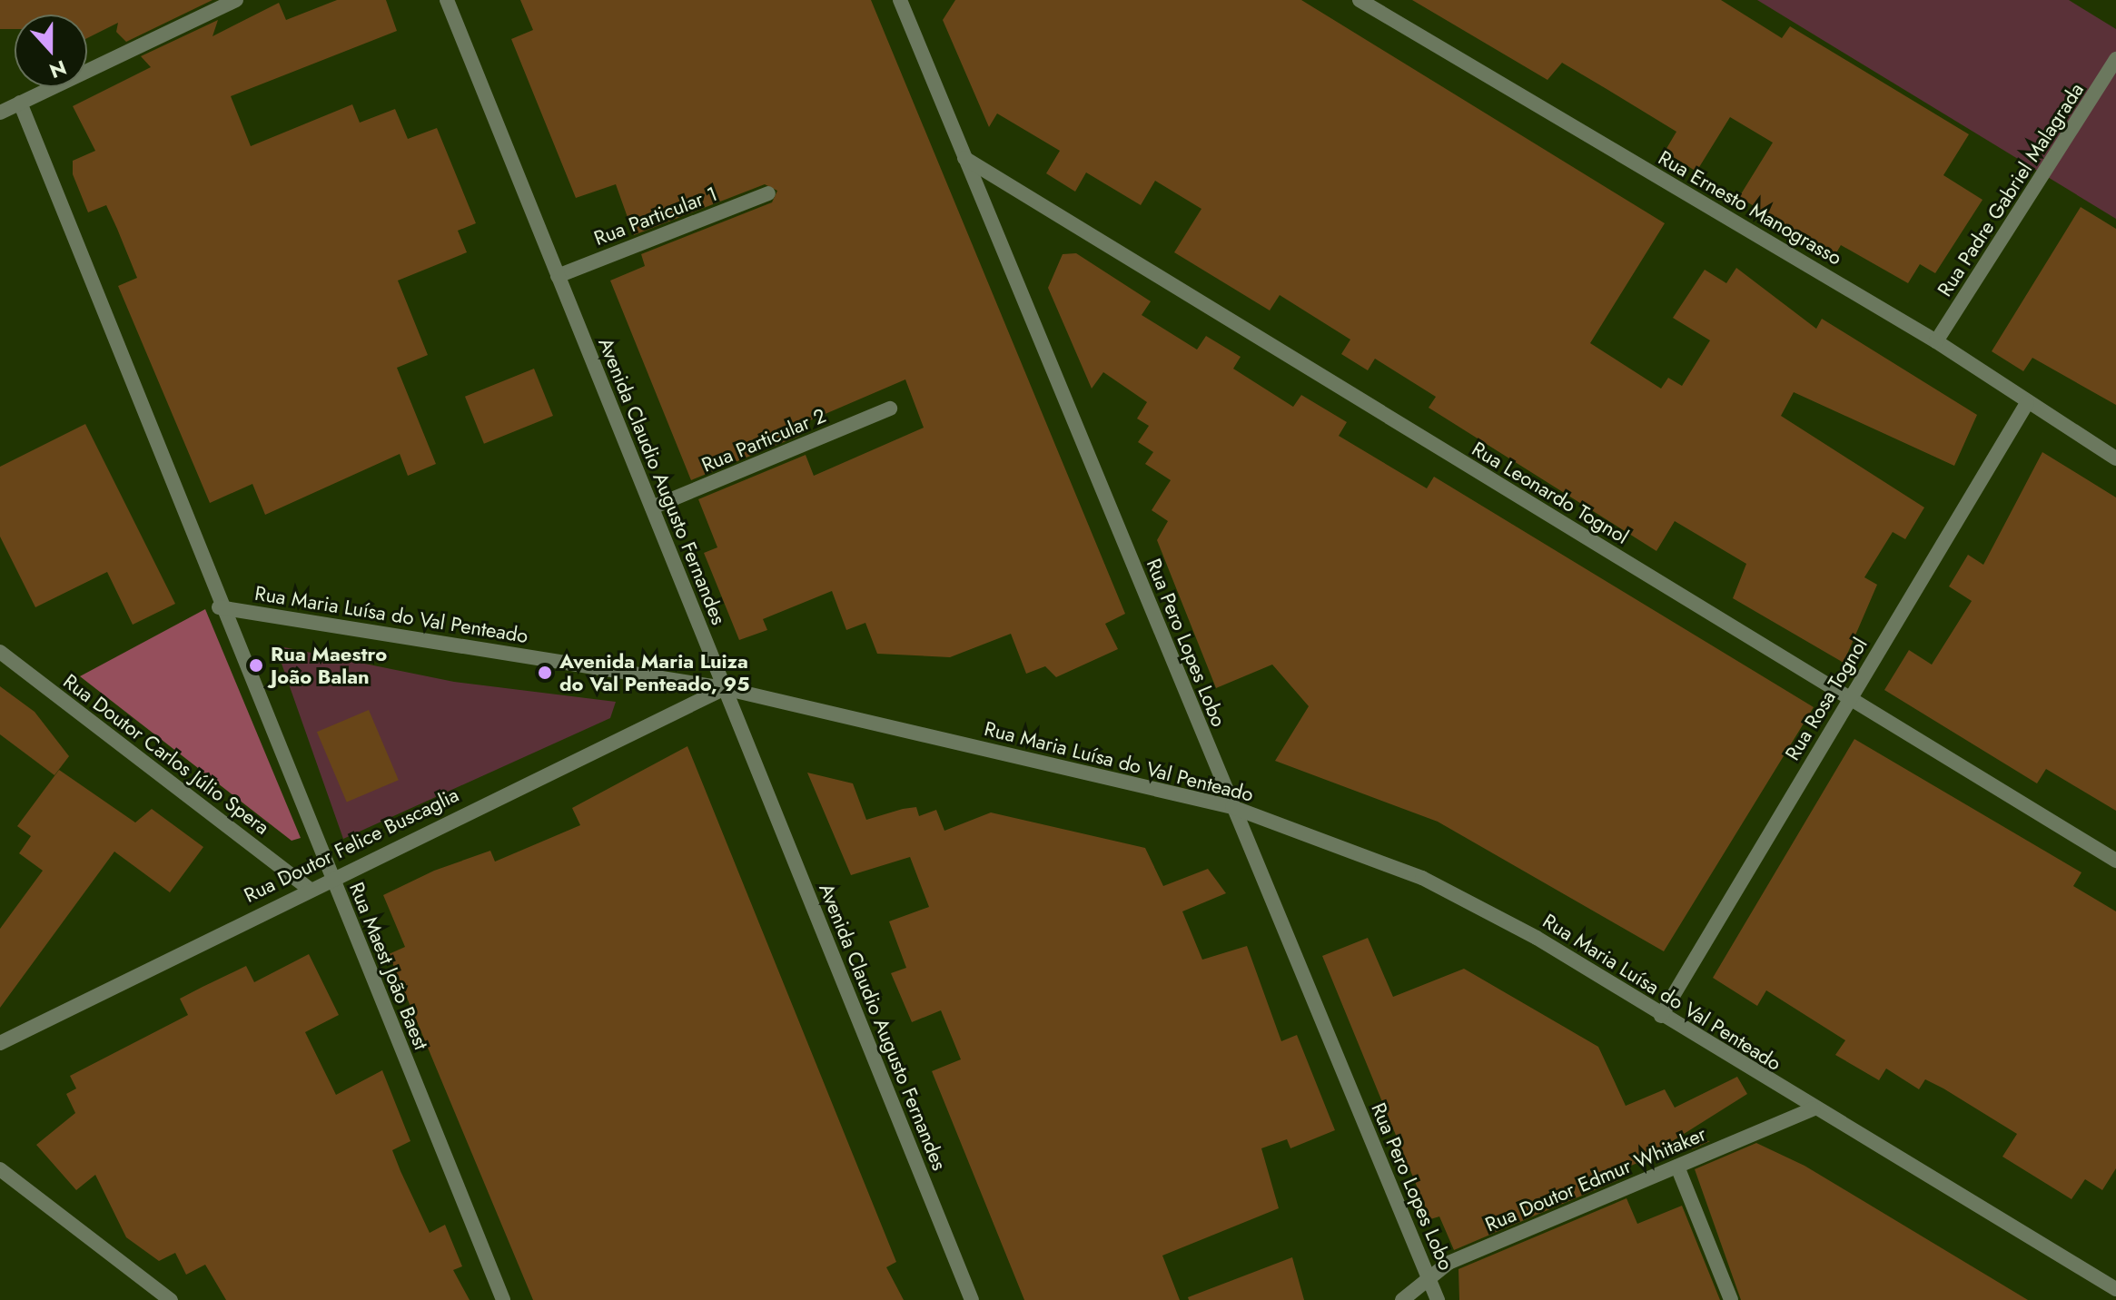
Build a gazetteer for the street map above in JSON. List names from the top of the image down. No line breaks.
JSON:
{"streets":{"street":["Rua Padre Gabriel Malagrada","Rua Ernesto Manograsso","Rua Particular 1","Rua Particular 2","Avenida Claudio Augusto Fernandes","Rua Leonardo Tognol","Rua Maria Luísa do Val Penteado","Rua Pero Lopes Lobo","Rua Rosa Tognol","Rua Doutor Carlos Júlio Spera","Rua Doutor Felice Buscaglia","Rua Maest João Baest","Rua Doutor Edmur Whitaker"]},"crossings":[["Rua Padre Gabriel Malagrada","Rua Ernesto Manograsso"],["Rua Ernesto Manograsso","Rua Rosa Tognol"],["Rua Particular 1","Avenida Claudio Augusto Fernandes"],["Rua Particular 2","Avenida Claudio Augusto Fernandes"],["Avenida Claudio Augusto Fernandes","Rua Maria Luísa do Val Penteado"],["Avenida Claudio Augusto Fernandes","Rua Doutor Felice Buscaglia"],["Rua Leonardo Tognol","Rua Pero Lopes Lobo"],["Rua Leonardo Tognol","Rua Rosa Tognol"],["Rua Maria Luísa do Val Penteado","Rua Pero Lopes Lobo"],["Rua Maria Luísa do Val Penteado","Rua Rosa Tognol"],["Rua Maria Luísa do Val Penteado","Rua Doutor Felice Buscaglia"],["Rua Maria Luísa do Val Penteado","Rua Maest João Baest"],["Rua Maria Luísa do Val Penteado","Rua Doutor Edmur Whitaker"],["Rua Pero Lopes Lobo","Rua Doutor Edmur Whitaker"],["Rua Doutor Carlos Júlio Spera","Rua Doutor Felice Buscaglia"],["Rua Doutor Felice Buscaglia","Rua Maest João Baest"]],"places":["Rua Maestro João Balan","Avenida Maria Luiza do Val Penteado, 95"],"north":"bottom"}
